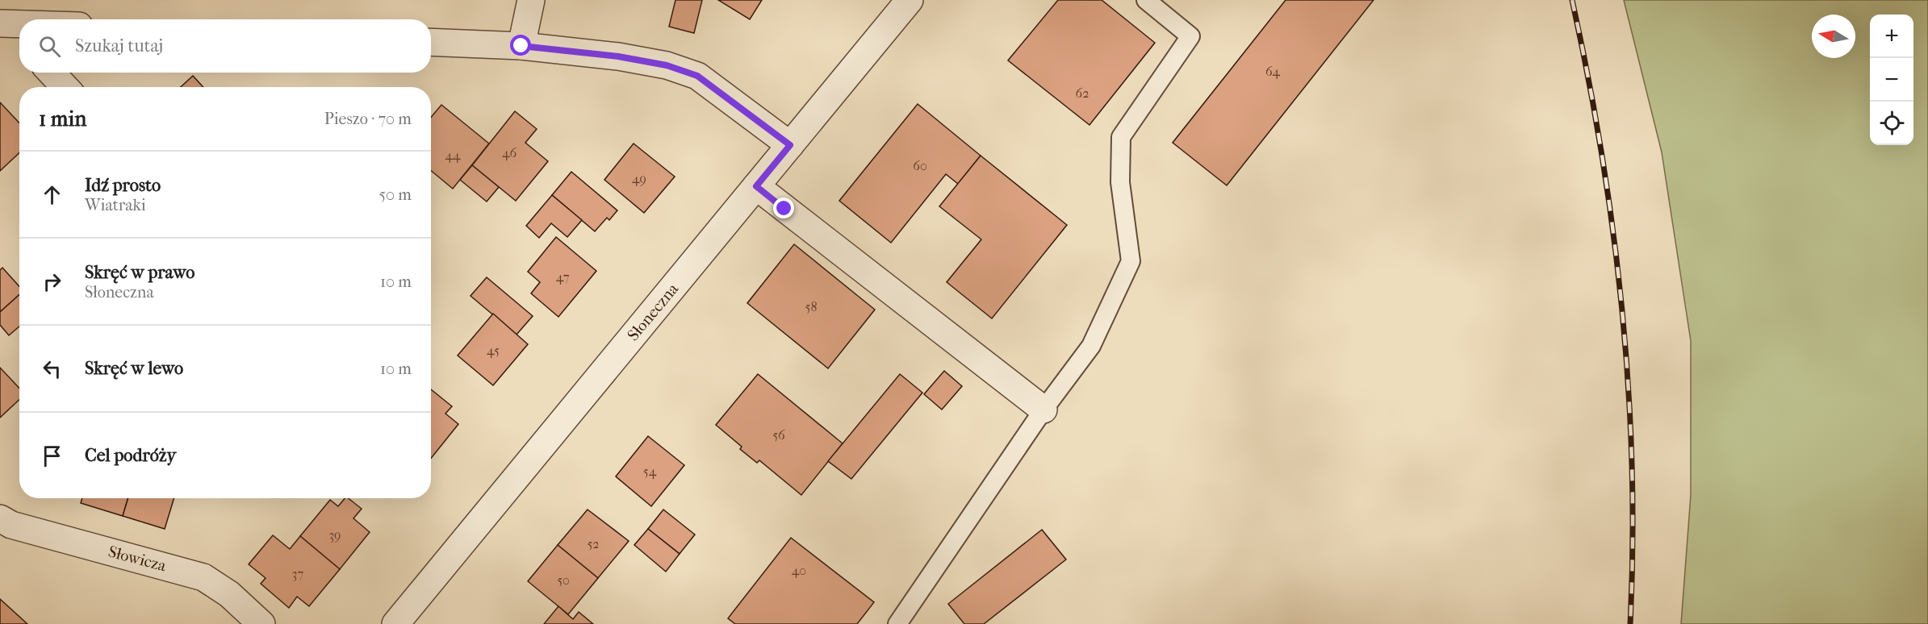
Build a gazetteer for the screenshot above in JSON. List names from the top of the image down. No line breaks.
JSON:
{"streets":{"street":["Słoneczna","Słowicza"]},"house_numbers":["64","62","46","44","60","49","47","58","45","56","54","39","52","40","37","50"],"north":"left","page":{"map_buttons":["+","−"],"search":"Szukaj tutaj","heading":["1 min","Pieszo · 70 m"],"list":[["Idź prosto","Wiatraki","50 m"],["Skręć w prawo","Słoneczna","10 m"],["Skręć w lewo","10 m"],"Cel podróży"]}}
